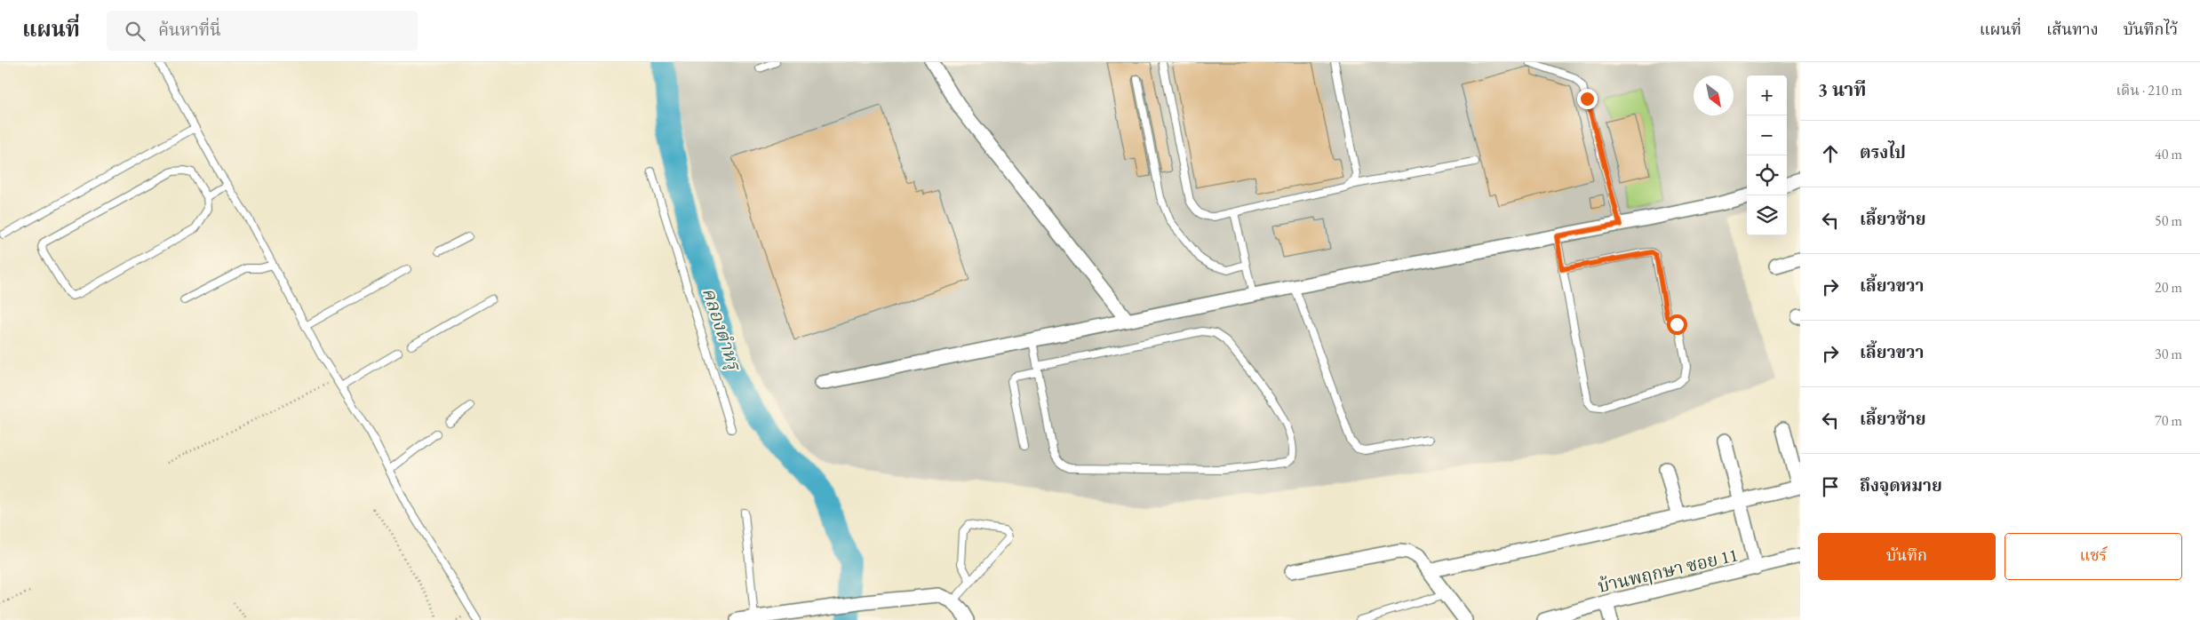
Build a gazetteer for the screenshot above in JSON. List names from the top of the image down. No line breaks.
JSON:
{"streets":{"street":["บ้านพฤกษา ซอย 11"]},"water":["คลองตำหรุ"],"north":"bottom right","page":{"header":"แผนที่","search":"ค้นหาที่นี่","nav":["แผนที่","เส้นทาง","บันทึกไว้"],"heading":["3 นาที","เดิน · 210 m"],"map_buttons":["+","−"],"list":[["ตรงไป","40 m"],["เลี้ยวซ้าย","50 m"],["เลี้ยวขวา","20 m"],["เลี้ยวขวา","30 m"],["เลี้ยวซ้าย","70 m"],"ถึงจุดหมาย"],"buttons":["บันทึก","แชร์"]}}
